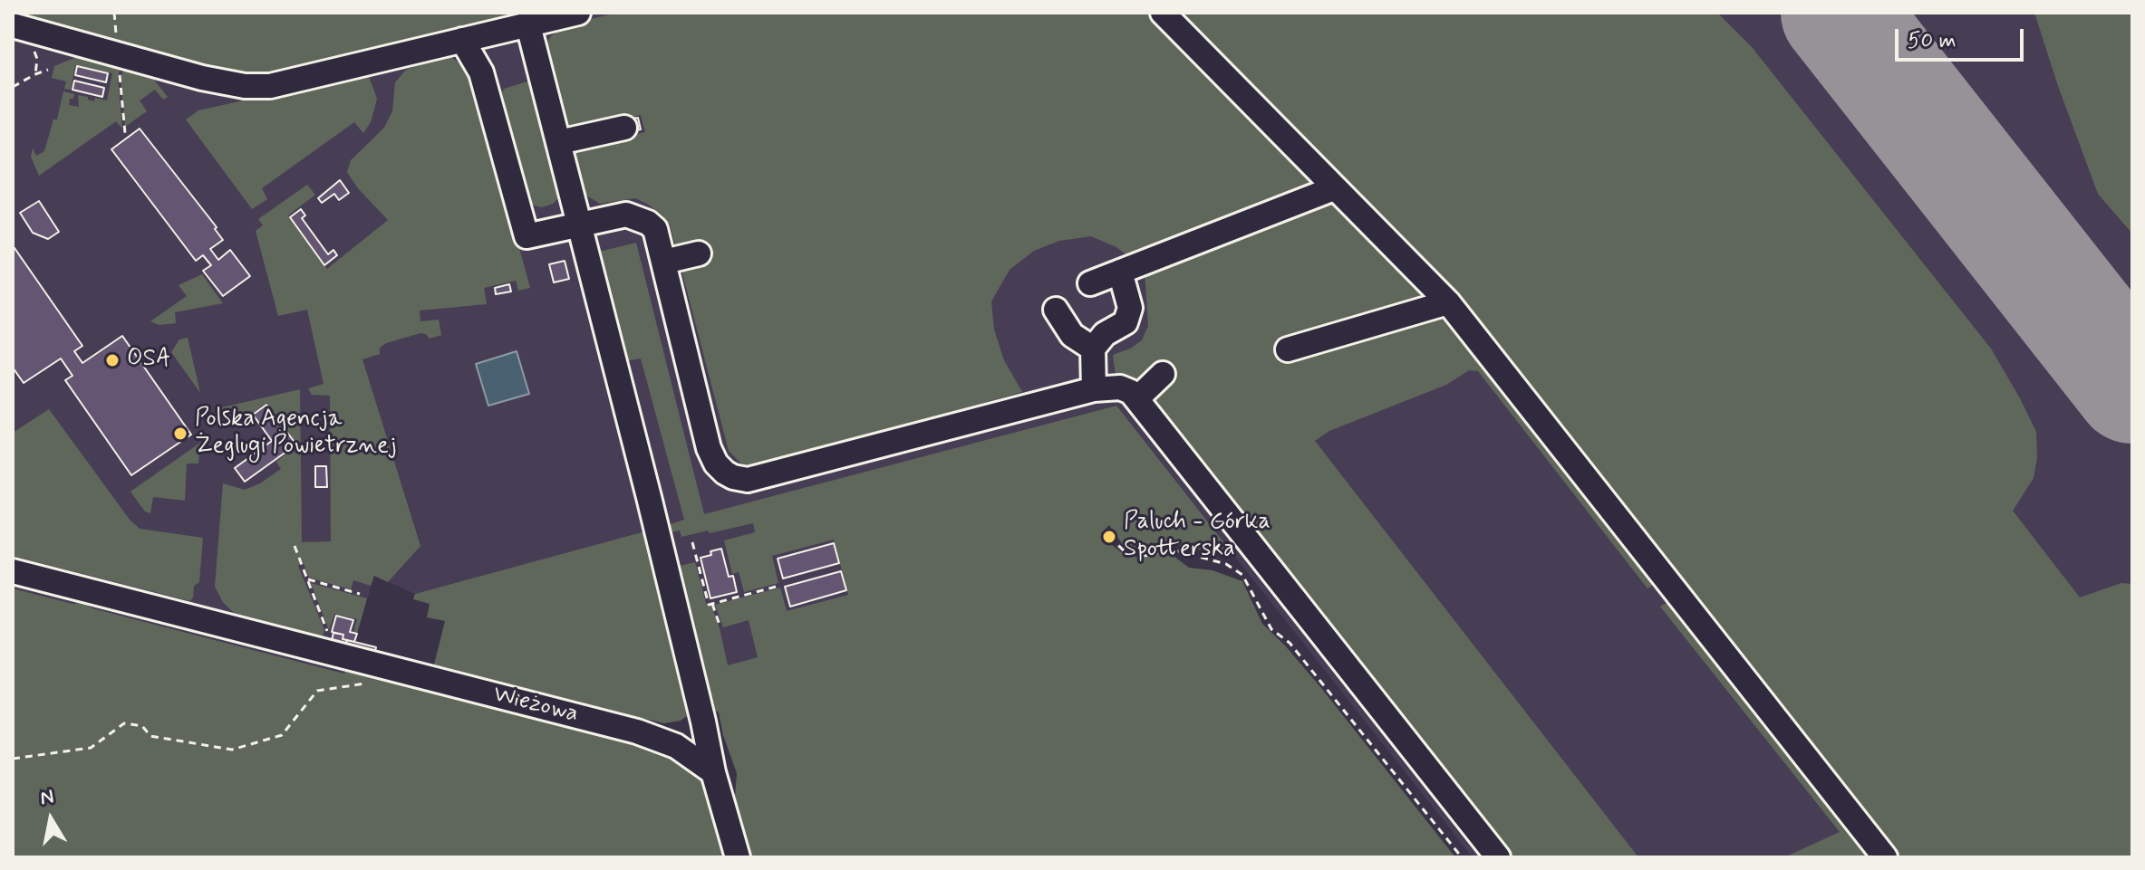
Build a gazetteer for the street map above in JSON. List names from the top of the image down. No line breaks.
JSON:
{"streets":{"lane":["Wieżowa"]},"places":["OSA","Polska Agencja Żeglugi Powietrznej","Paluch - Górka Spotterska"],"scale_bar":"50 m","north":"top"}
